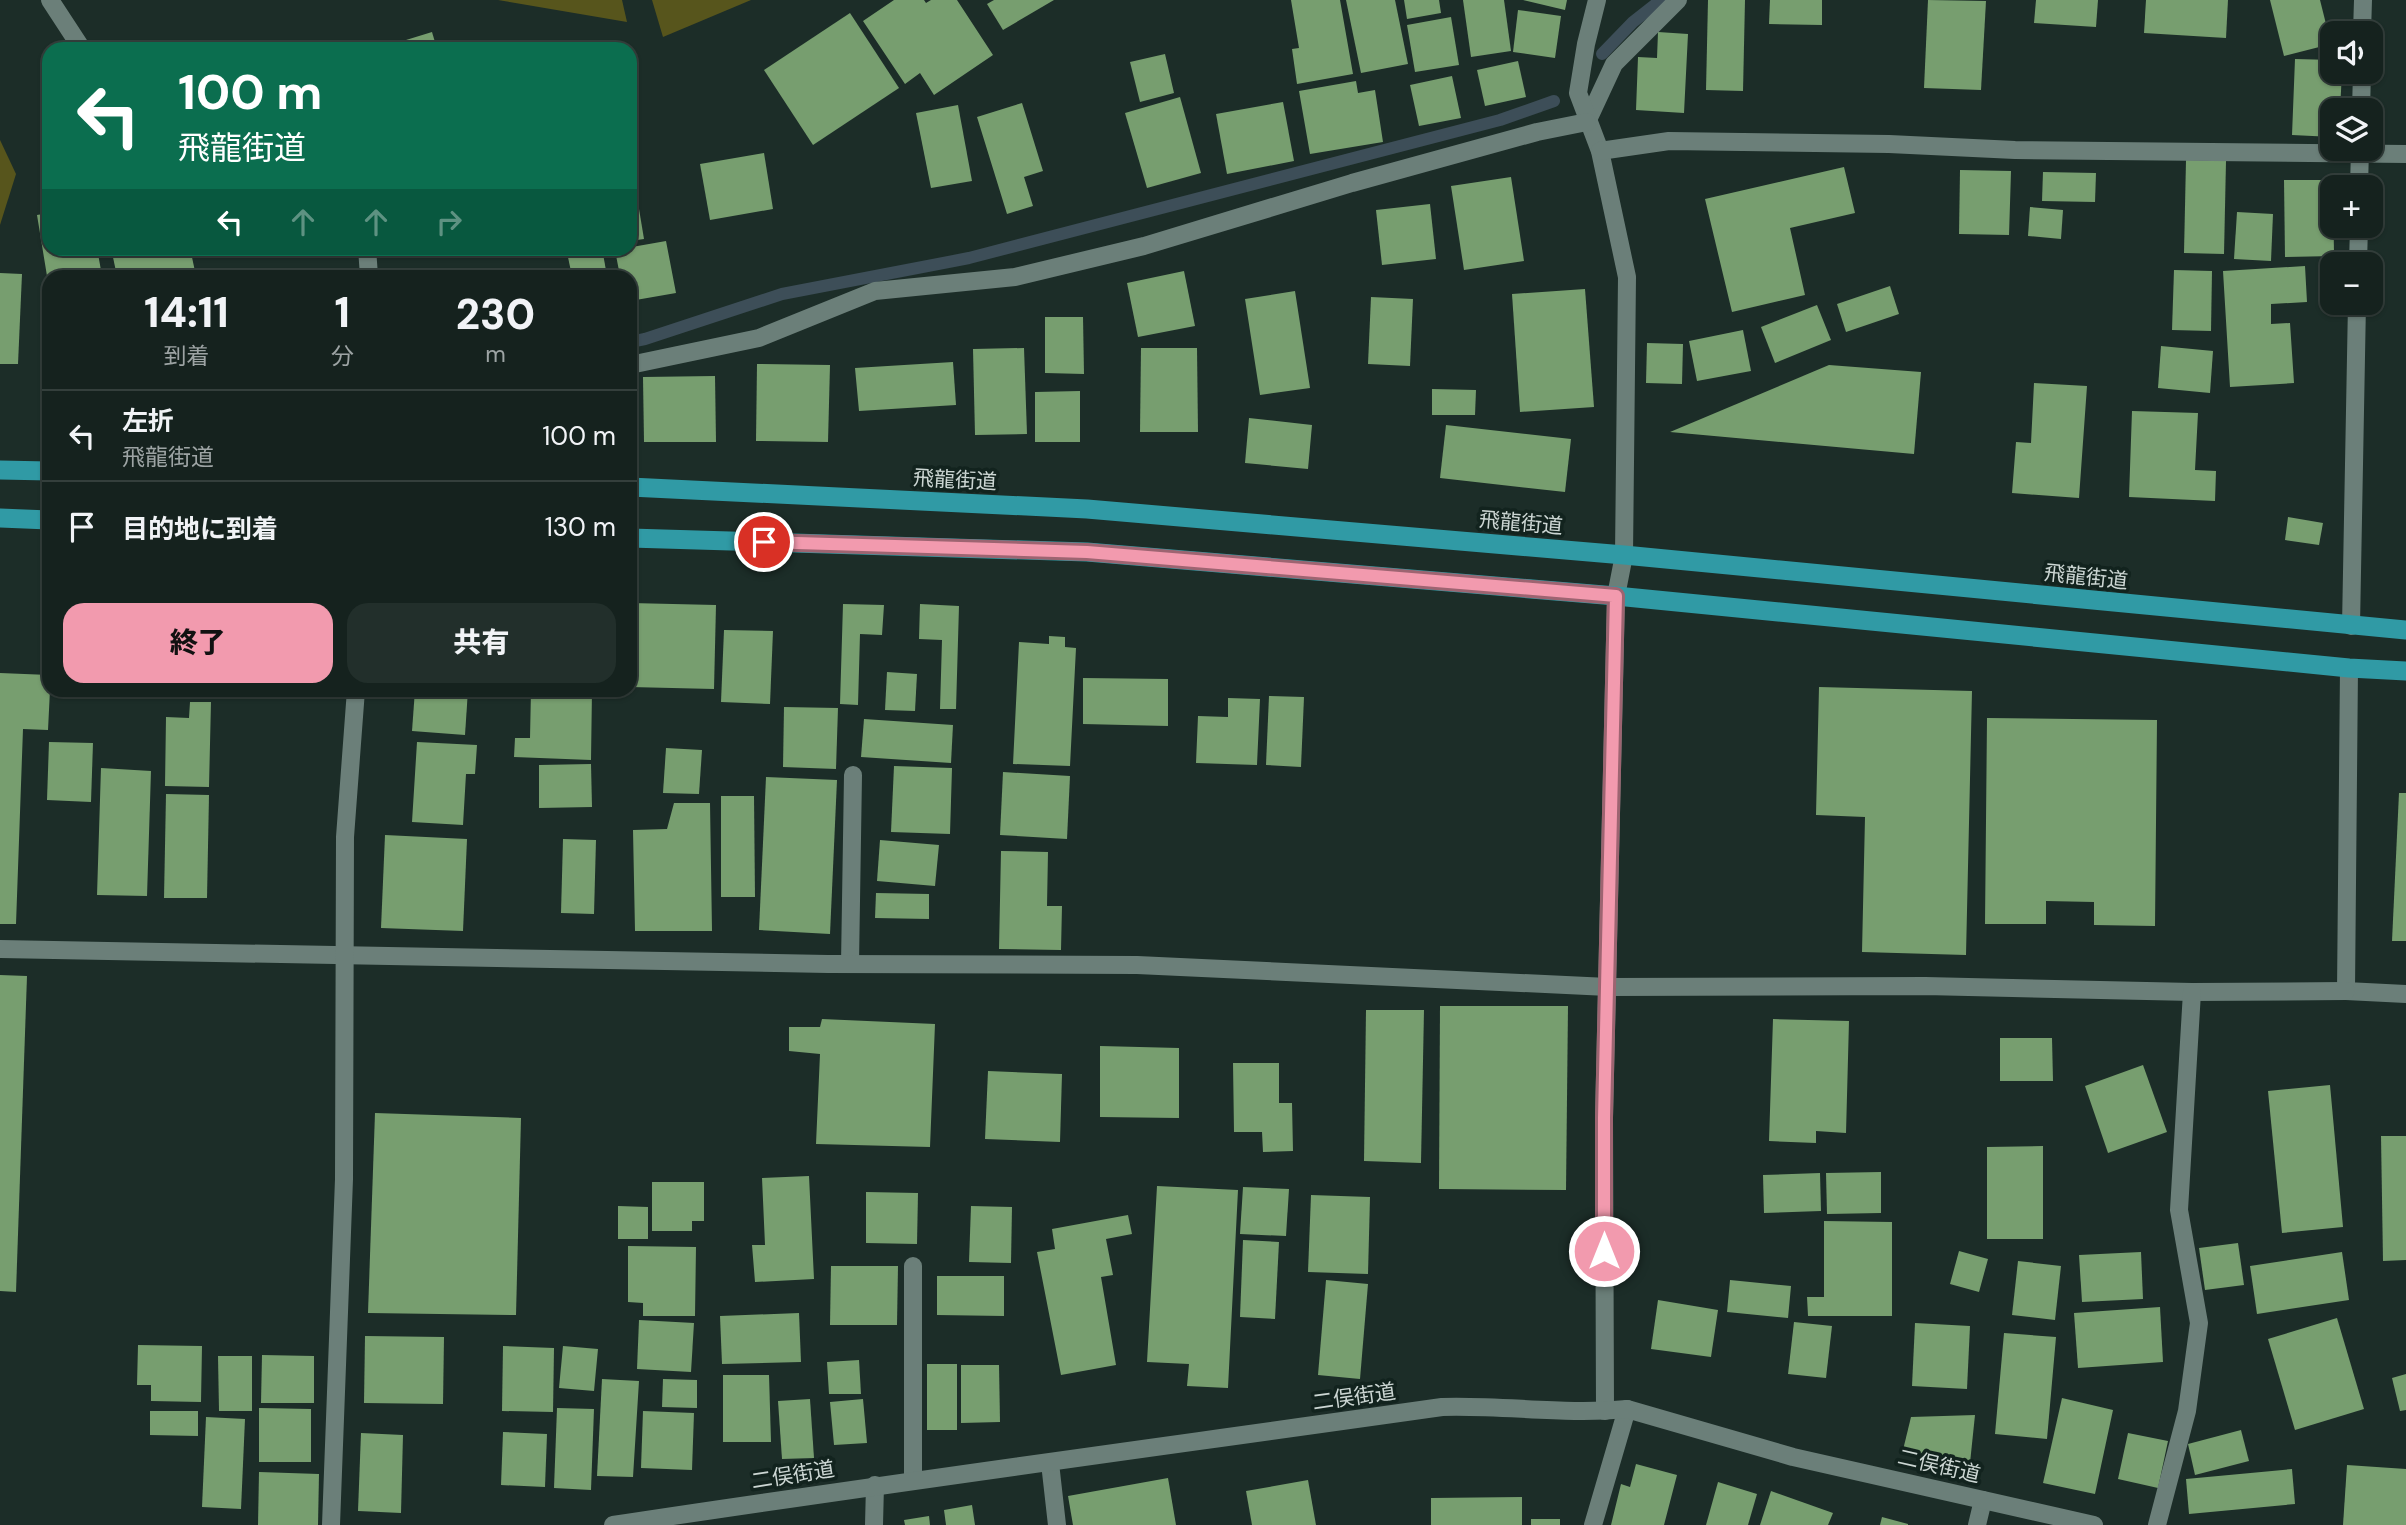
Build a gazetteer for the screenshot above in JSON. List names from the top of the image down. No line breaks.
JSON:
{"streets":{"highway":["飛龍街道"],"street":["二俣街道"]},"page":{"map_buttons":["+","−"],"turn":["100 m","飛龍街道"],"eta":["14:11","到着","1","分","230","m"],"list":[{"name":"左折","note":"飛龍街道","value":"100 m"},{"name":"目的地に到着","value":"130 m"}],"buttons":["終了","共有"]}}
